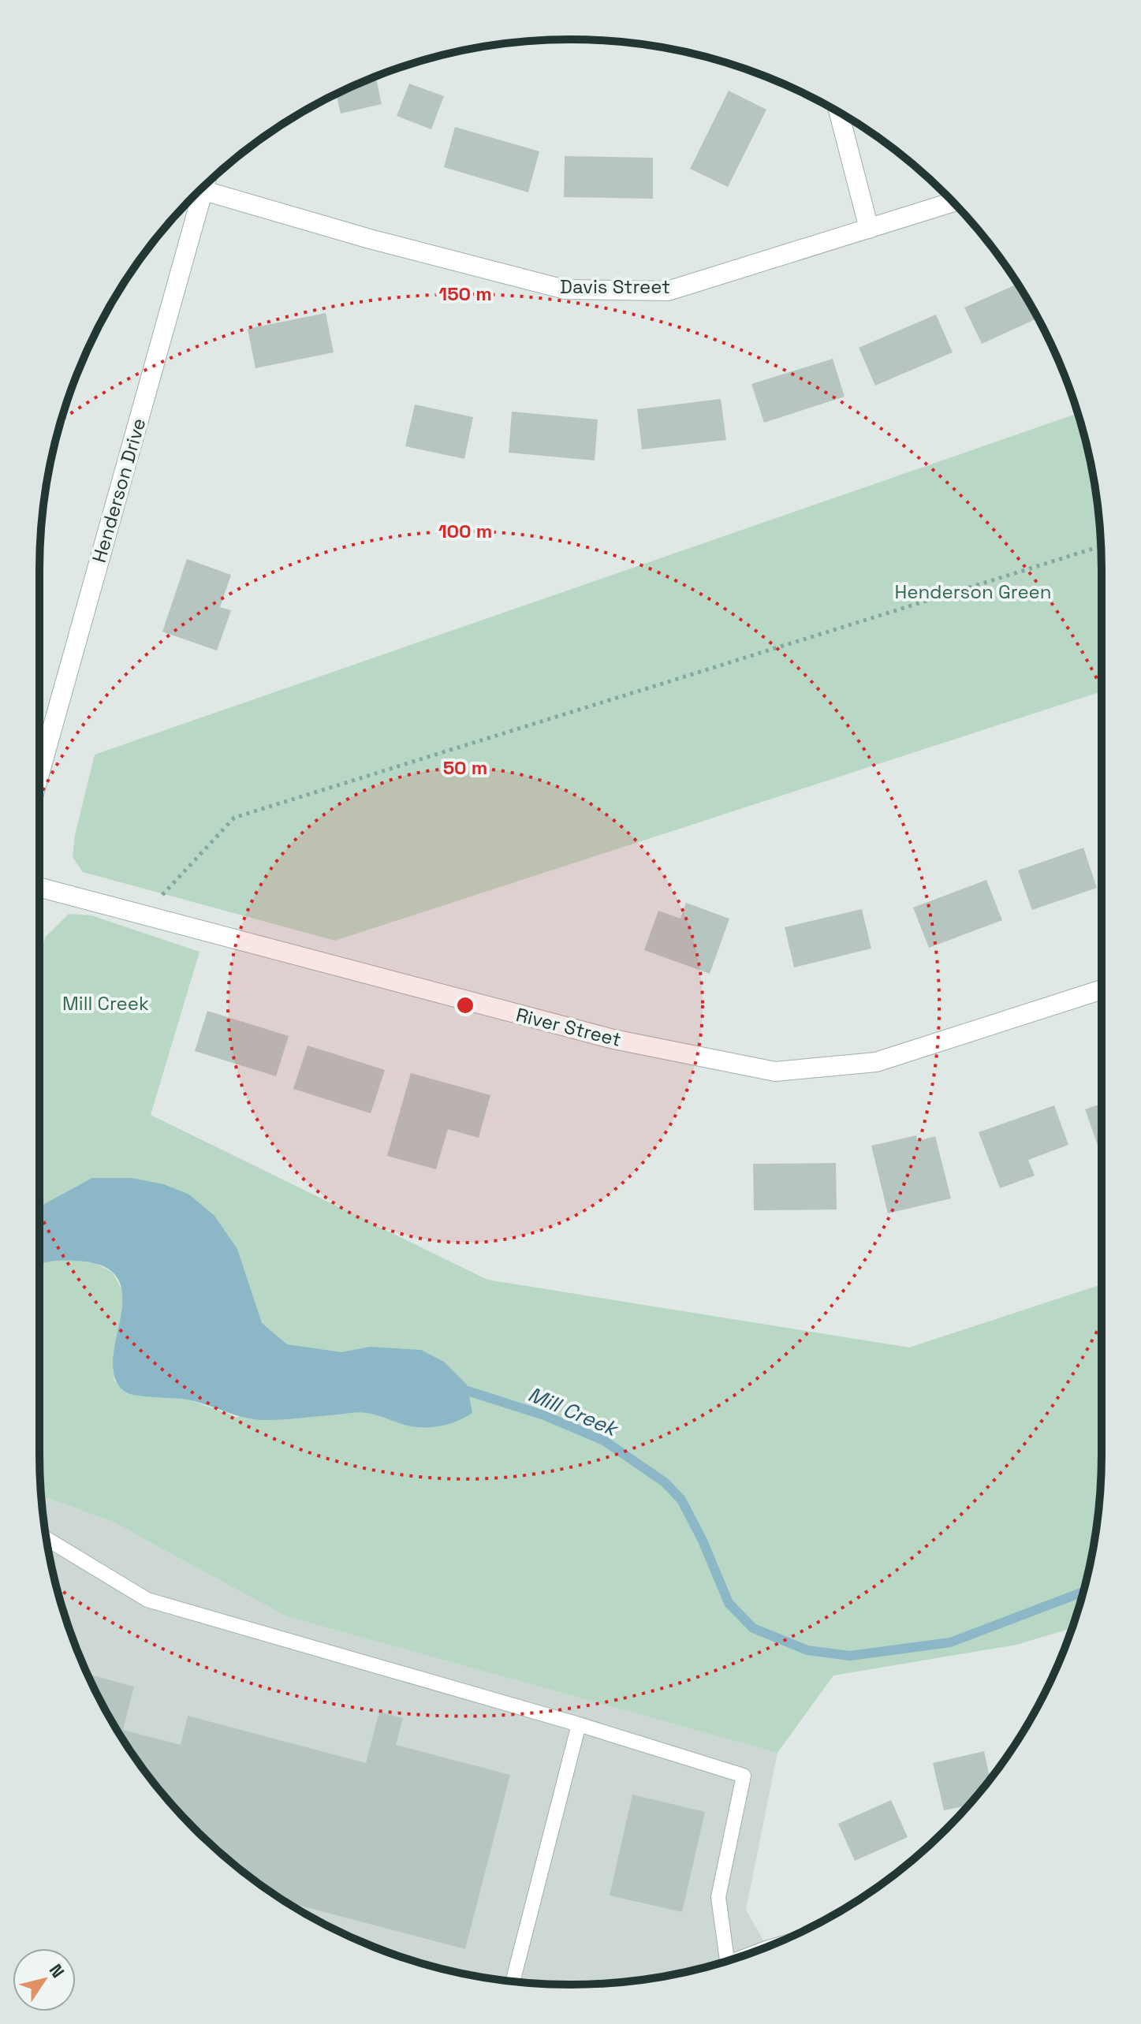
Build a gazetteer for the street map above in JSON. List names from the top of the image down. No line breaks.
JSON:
{"streets":{"street":["Davis Street","Henderson Drive","River Street"]},"water":["Mill Creek"],"parks":["Henderson Green","Mill Creek"],"north":"top right","rings":["150 m","100 m","50 m"]}
